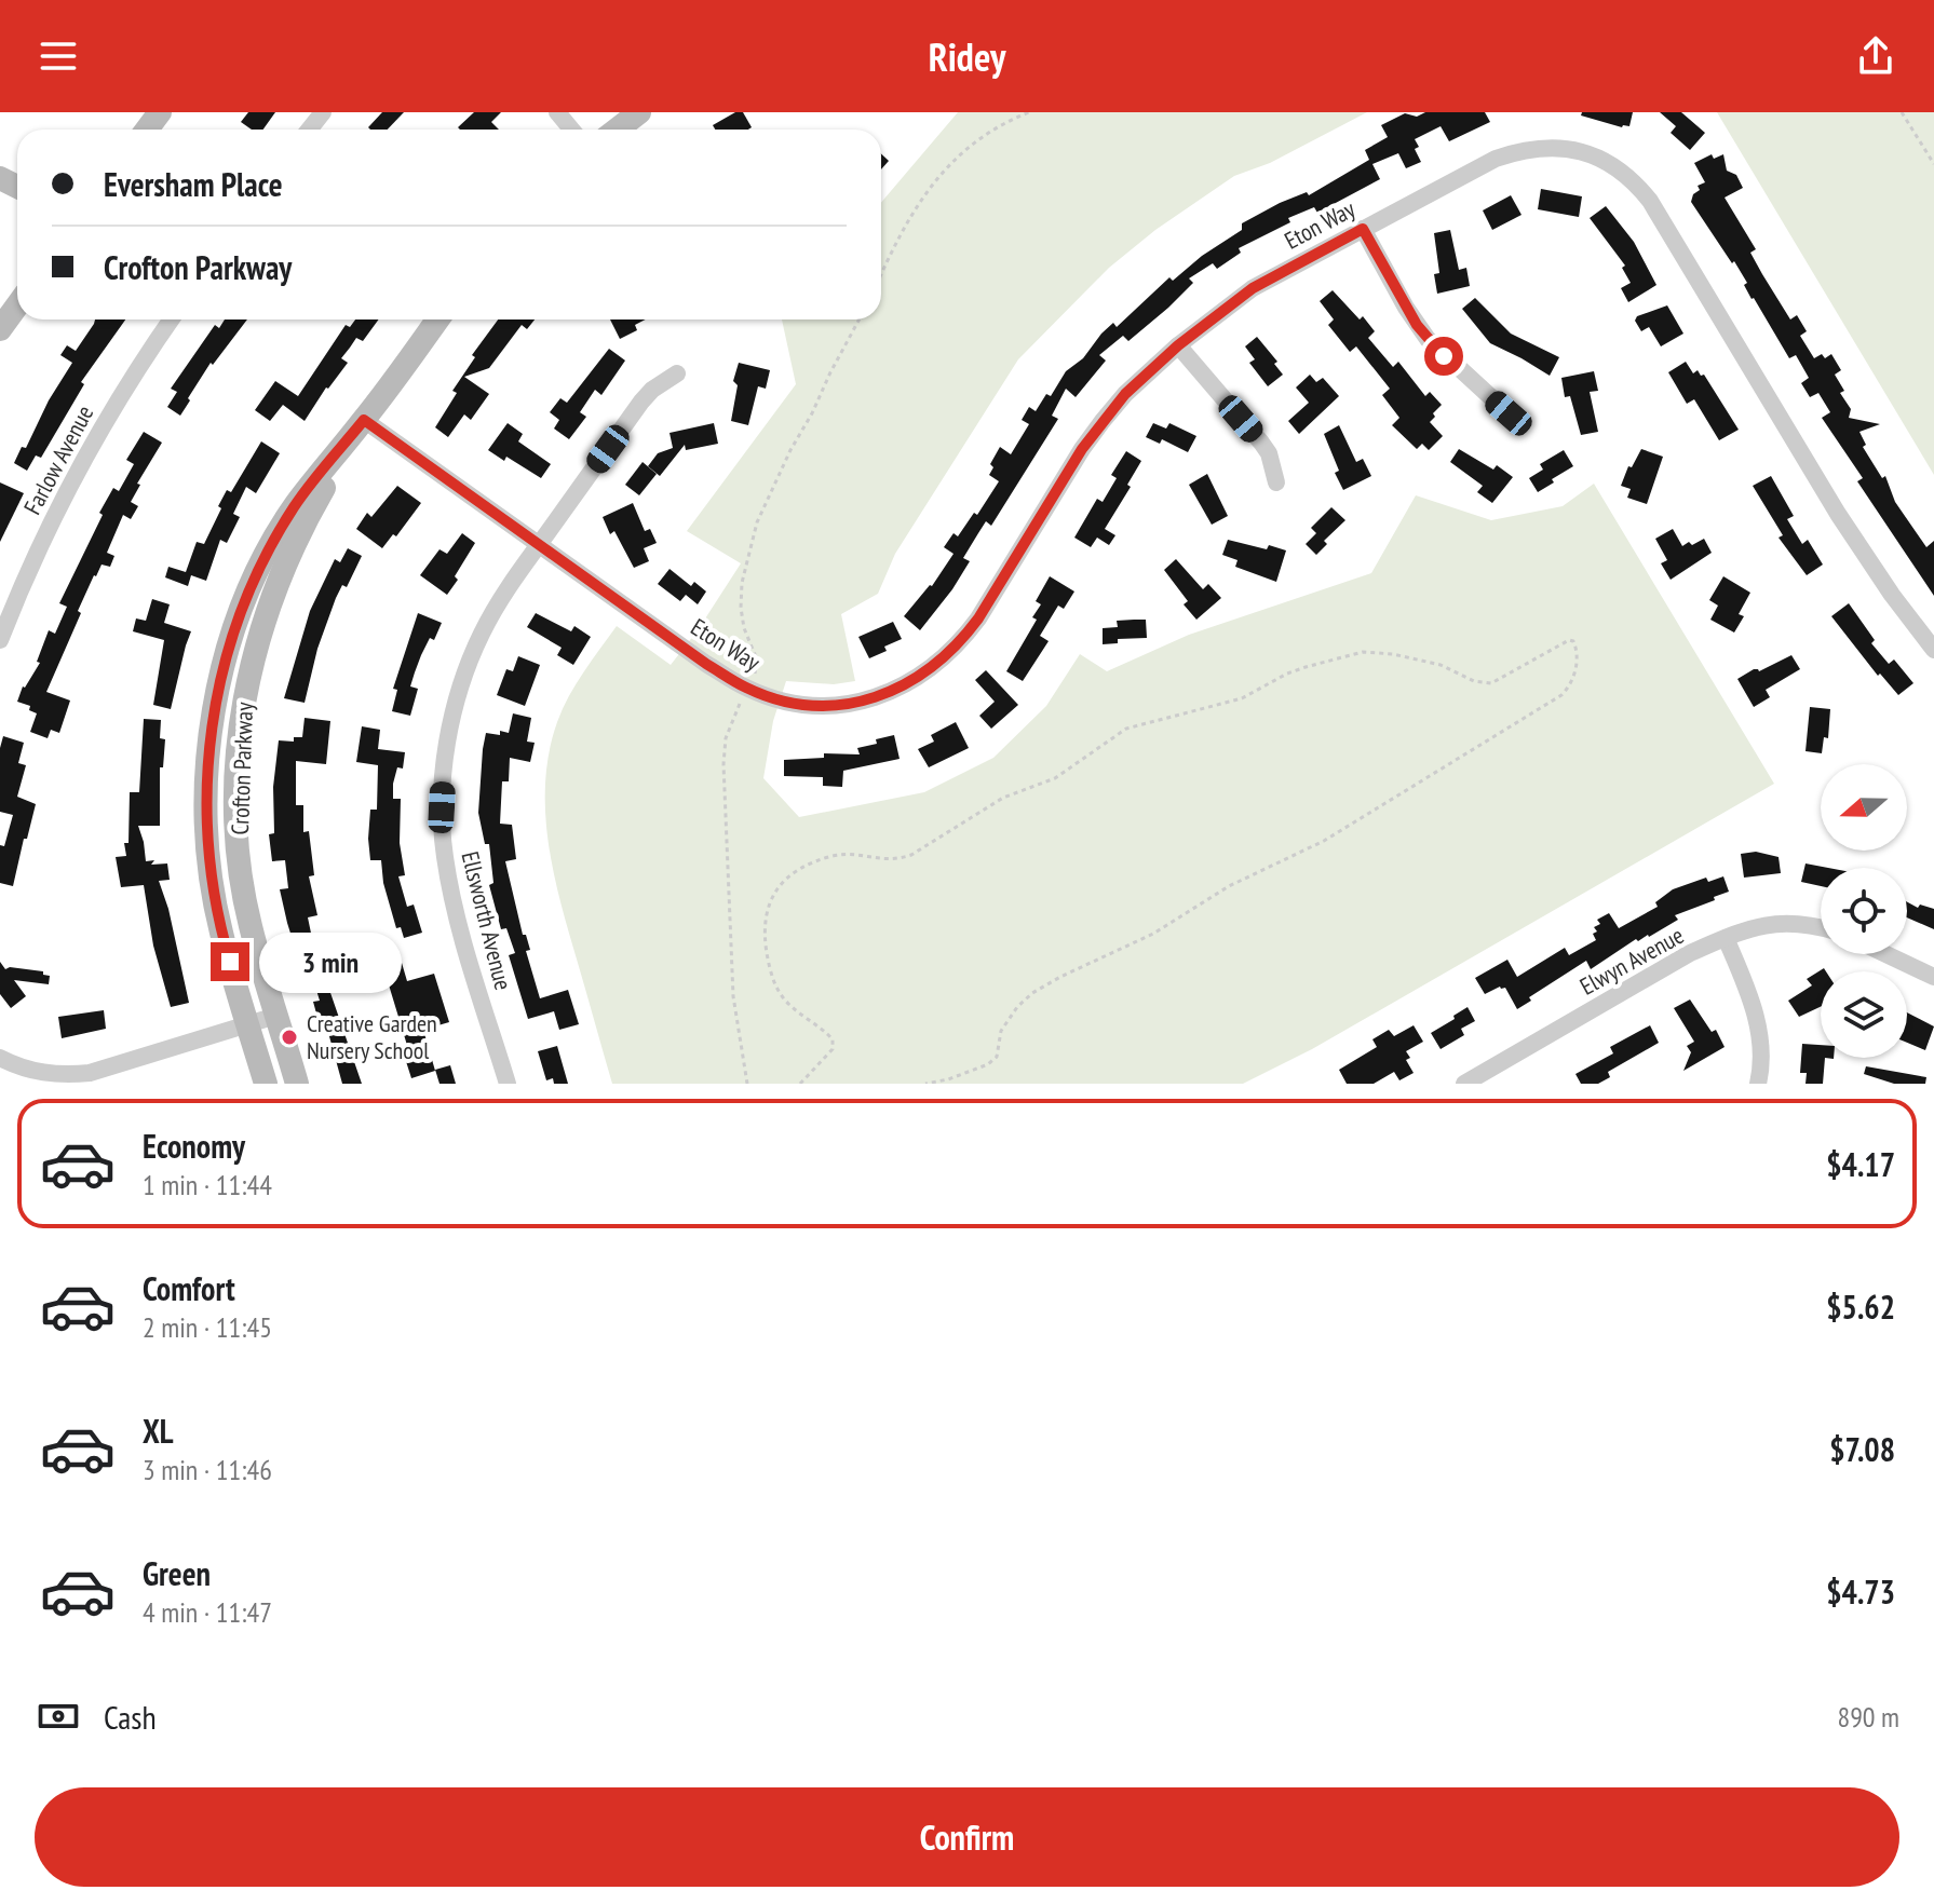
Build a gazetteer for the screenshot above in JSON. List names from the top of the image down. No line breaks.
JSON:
{"streets":{"street":["Eton Way","Farlow Avenue","Crofton Parkway","Ellsworth Avenue","Elwyn Avenue"]},"crossings":[["Eton Way","Crofton Parkway"],["Eton Way","Ellsworth Avenue"]],"places":["Creative Garden Nursery School"],"north":"left","page":{"header":"Ridey","banner":["Eversham Place","Crofton Parkway"],"bubble":"3 min","list":[{"name":"Economy","note":"1 min · 11:44","value":"$4.17"},{"name":"Comfort","note":"2 min · 11:45","value":"$5.62"},{"name":"XL","note":"3 min · 11:46","value":"$7.08"},{"name":"Green","note":"4 min · 11:47","value":"$4.73"}],"pay":["Cash","890 m"],"buttons":"Confirm"}}
